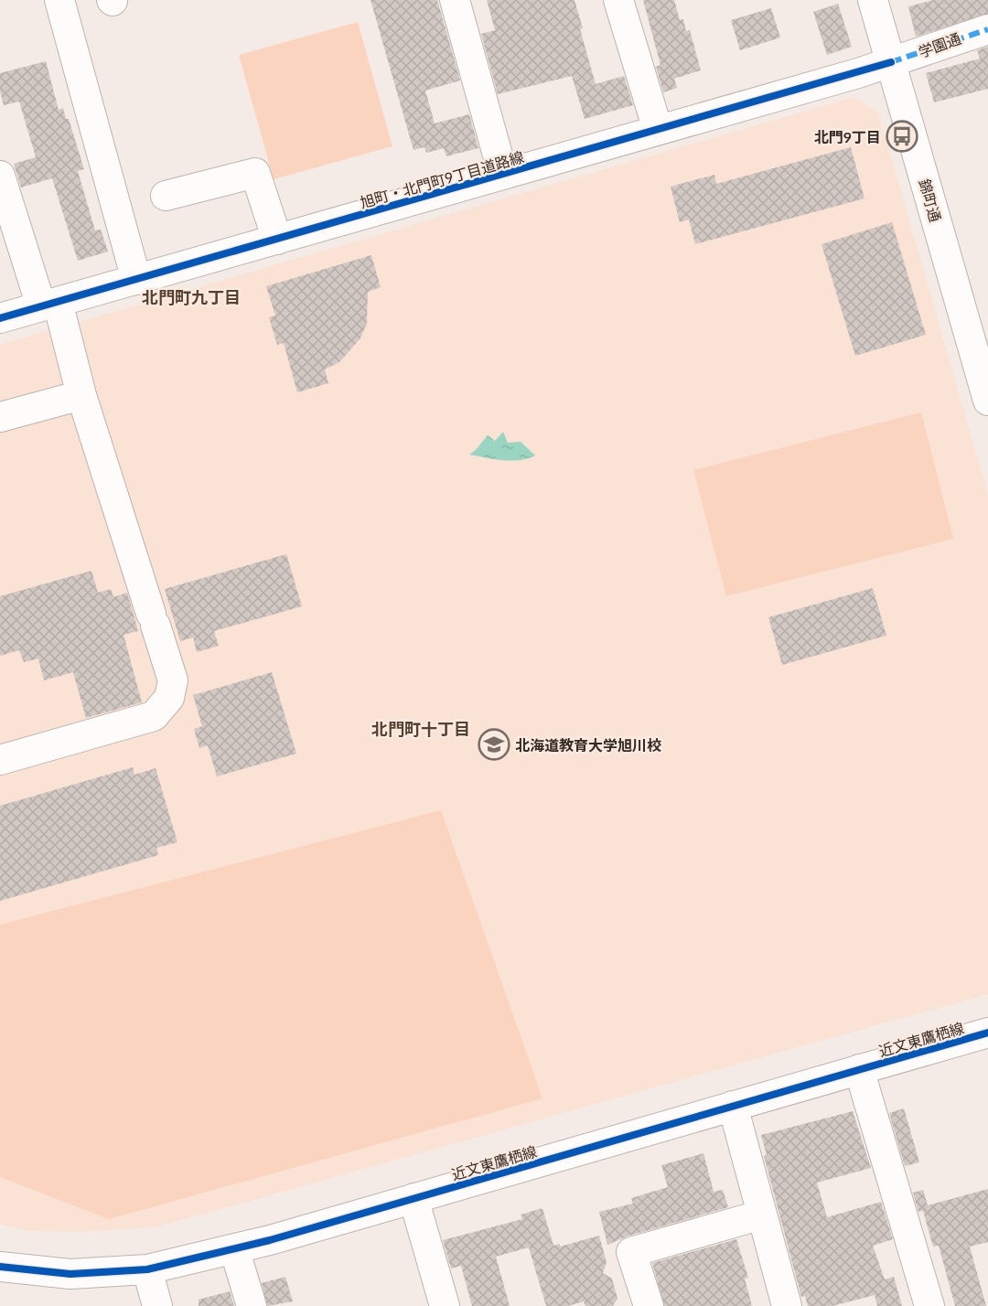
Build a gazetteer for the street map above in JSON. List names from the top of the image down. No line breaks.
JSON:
{"streets":{"street":["学園通","旭町・北門町9丁目道路線","錦町通","近文東鷹栖線"]},"crossings":[["学園通","旭町・北門町9丁目道路線"],["学園通","錦町通"],["旭町・北門町9丁目道路線","錦町通"]],"districts":["北門町九丁目","北門町十丁目"],"places":{"bus stop":["北門9丁目"],"school or university":["北海道教育大学旭川校"]}}
